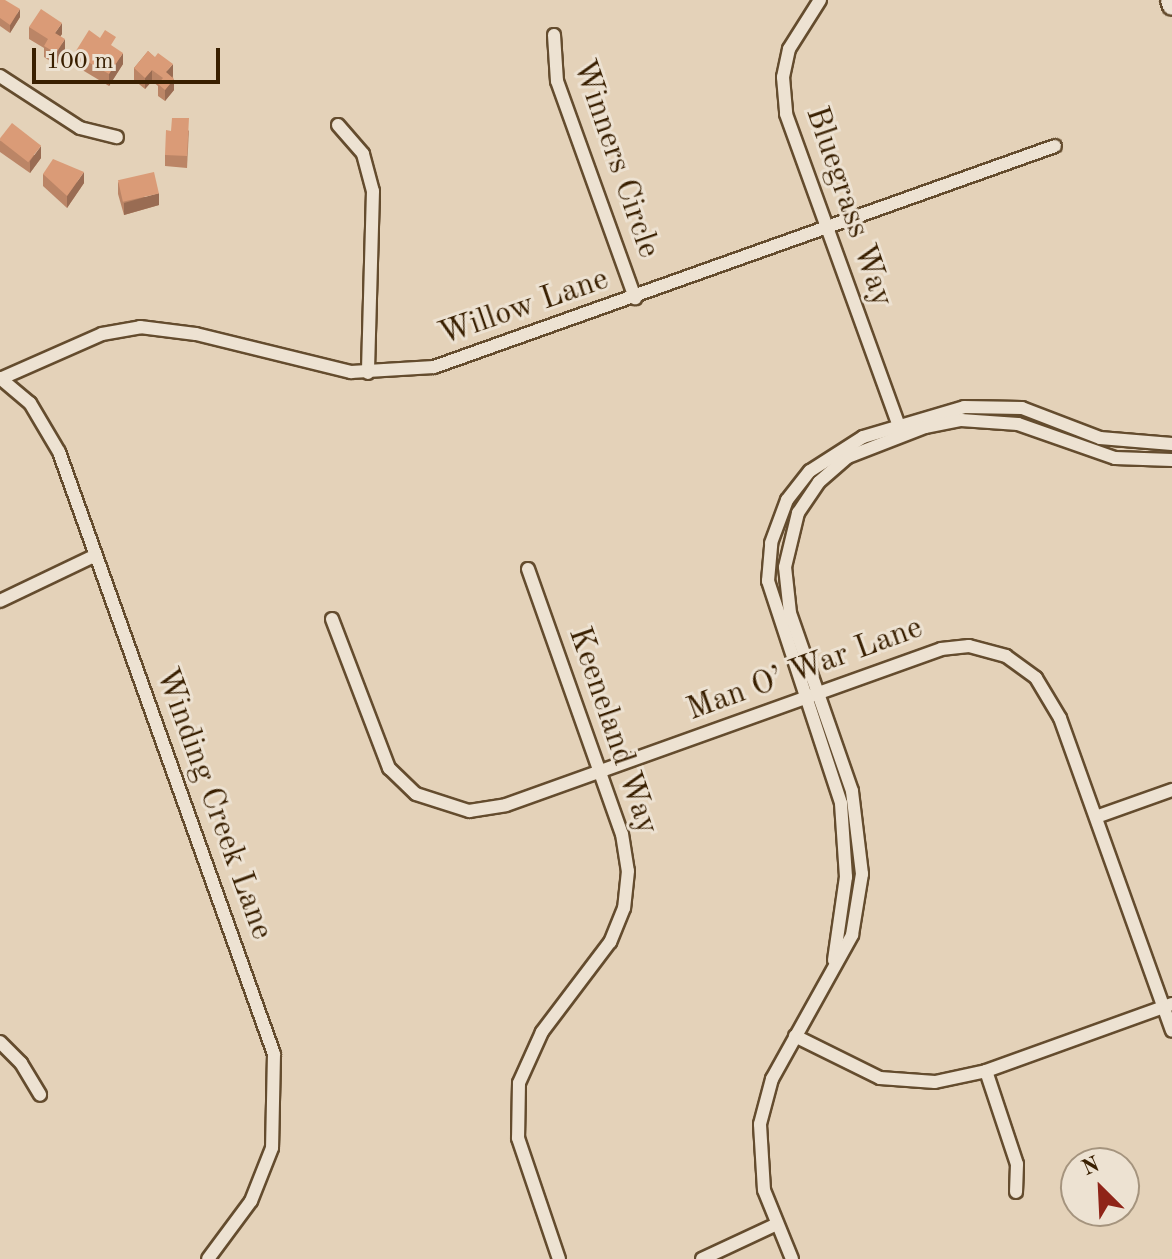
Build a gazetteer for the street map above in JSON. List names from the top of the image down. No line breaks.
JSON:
{"streets":{"street":["Winners Circle","Bluegrass Way","Willow Lane","Man O’ War Lane","Keeneland Way","Winding Creek Lane"]},"crossings":[["Winners Circle","Willow Lane"],["Bluegrass Way","Willow Lane"],["Willow Lane","Winding Creek Lane"],["Man O’ War Lane","Keeneland Way"]],"scale_bar":"100 m","north":"top left"}
